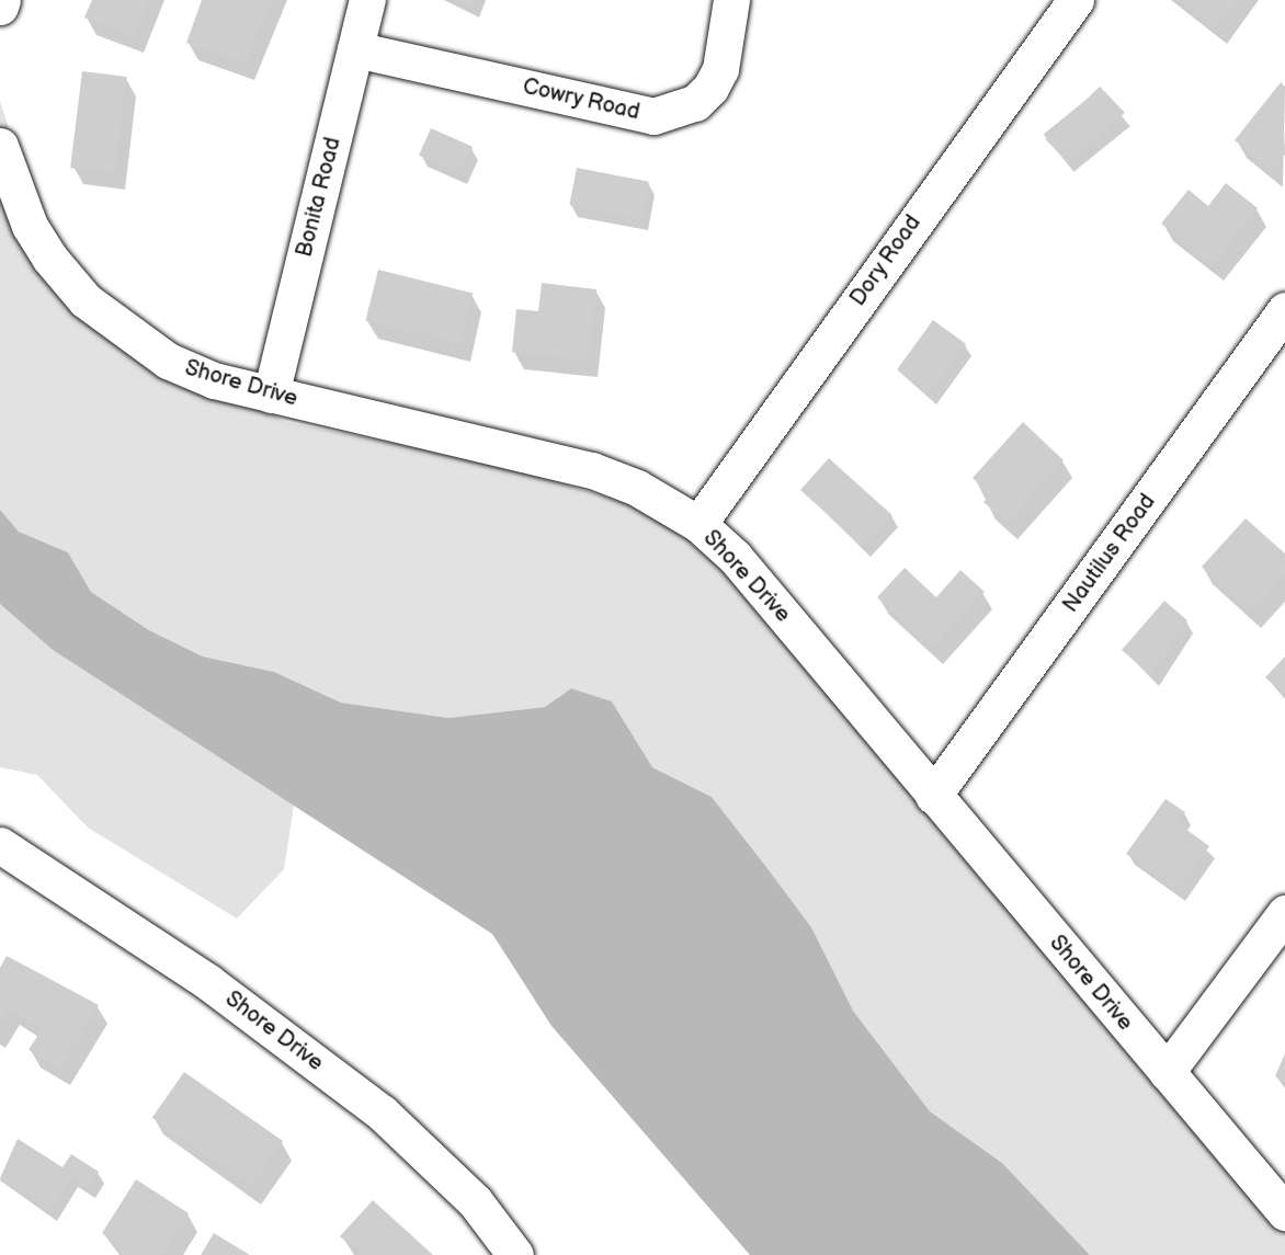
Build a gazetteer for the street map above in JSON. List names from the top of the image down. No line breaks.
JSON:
{"streets":{"street":["Cowry Road","Bonita Road","Dory Road","Shore Drive","Nautilus Road"]},"crossings":[["Cowry Road","Bonita Road"],["Bonita Road","Shore Drive"],["Dory Road","Shore Drive"],["Shore Drive","Nautilus Road"]]}
